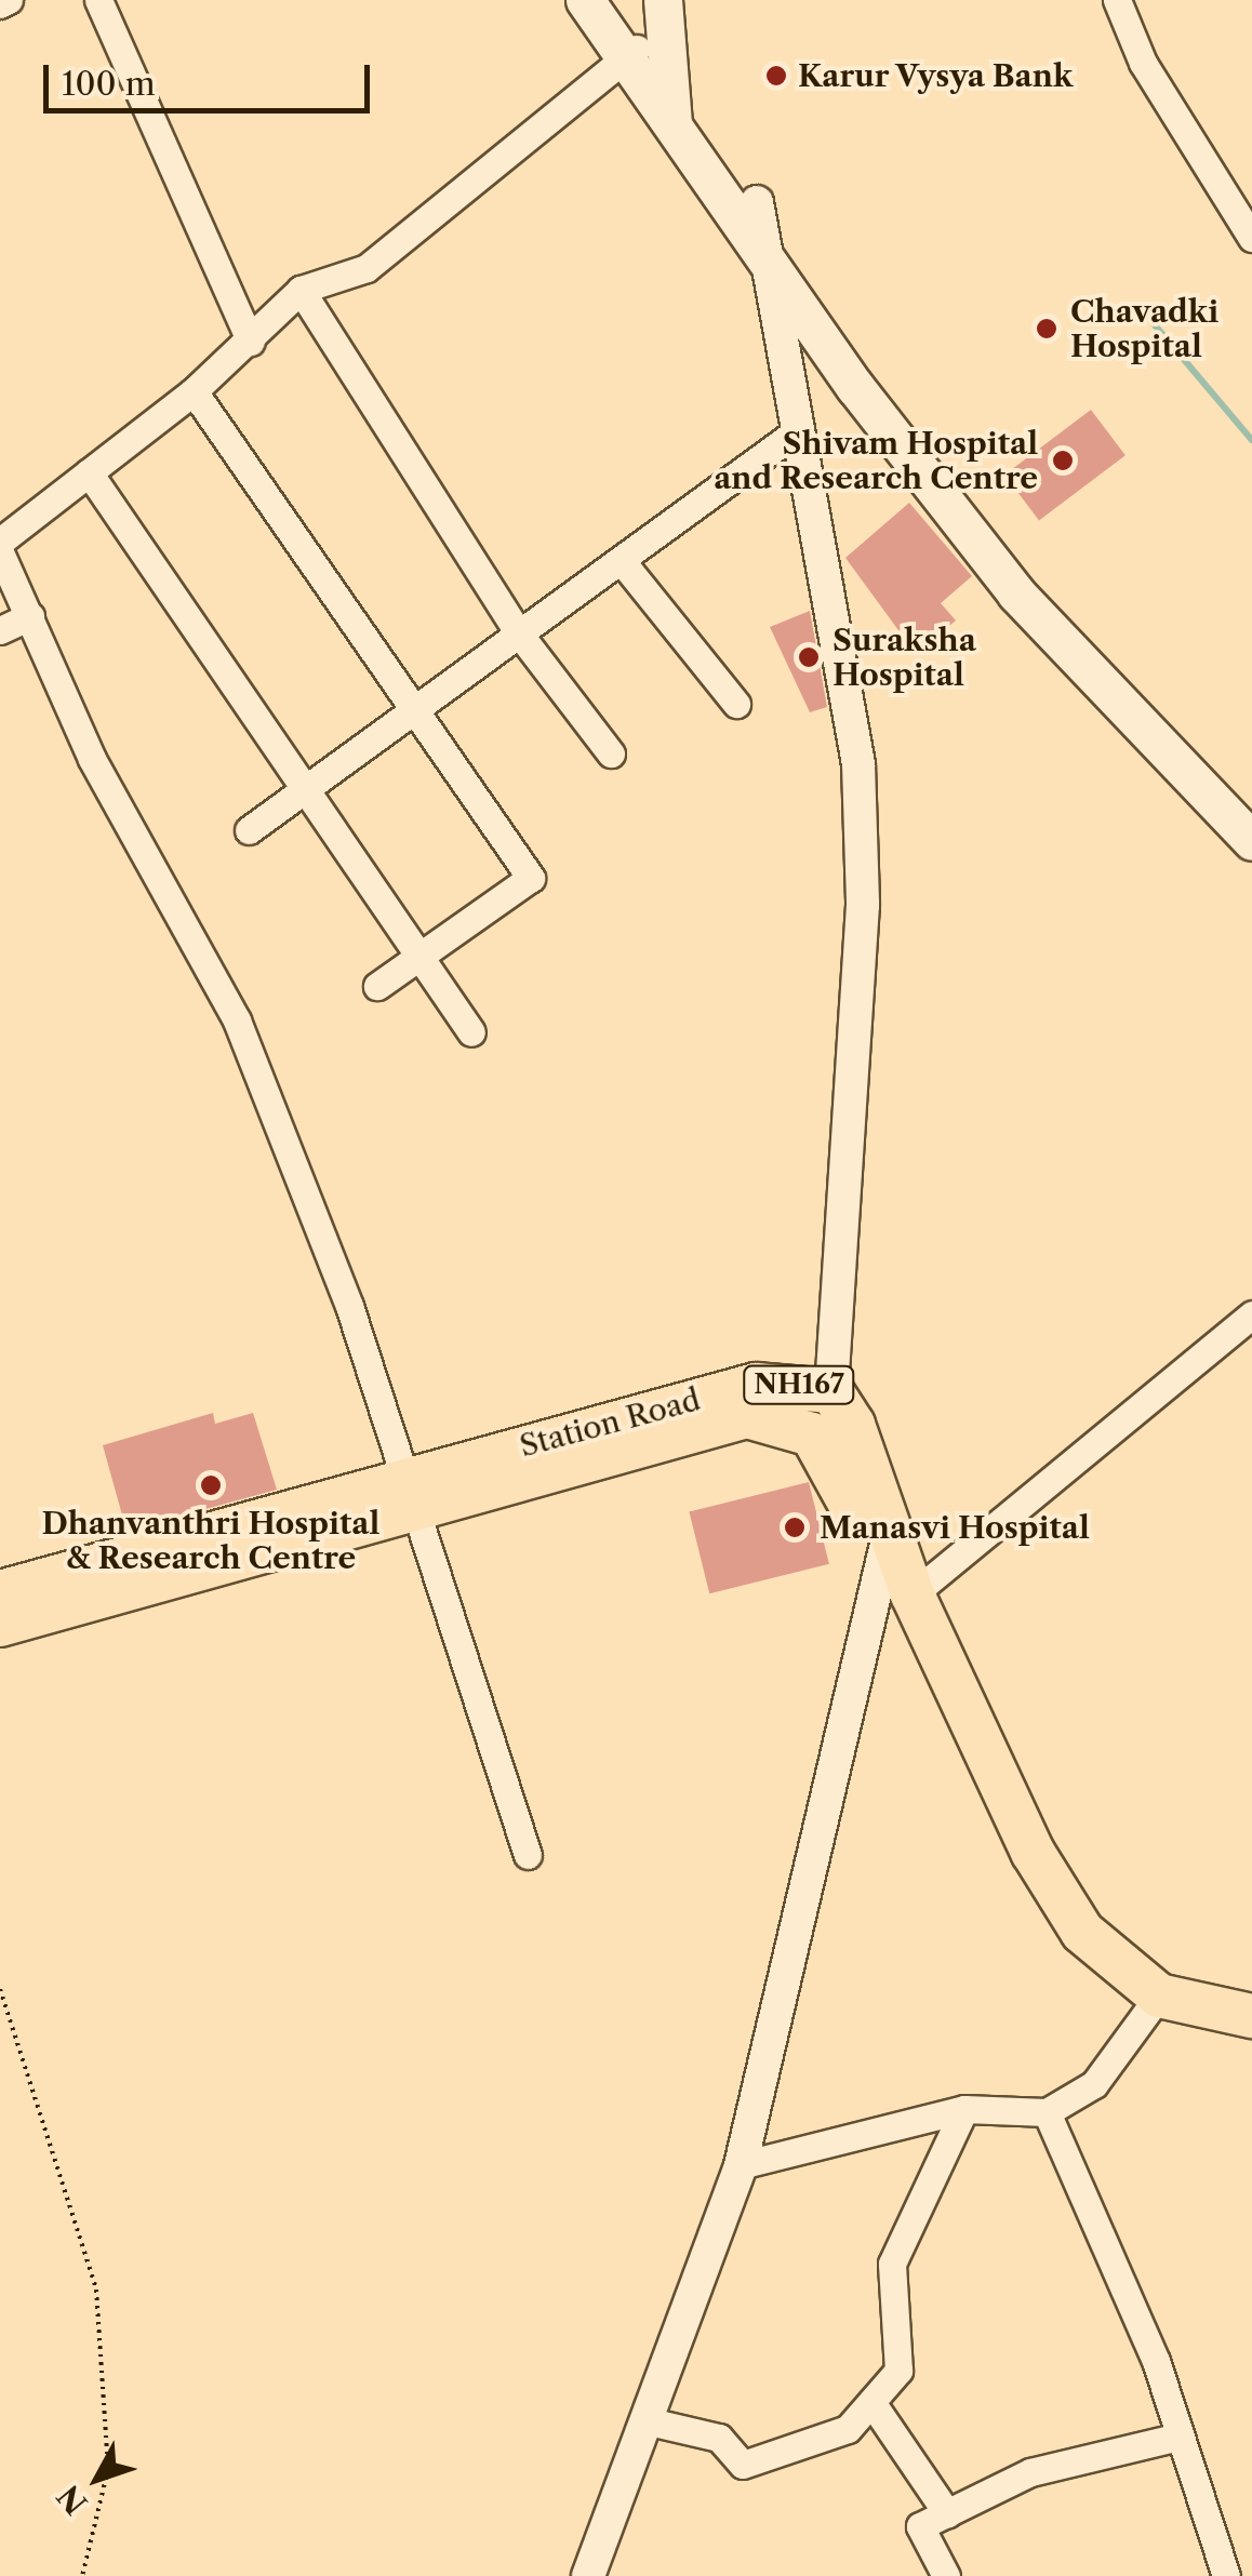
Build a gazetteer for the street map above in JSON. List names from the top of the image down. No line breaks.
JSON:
{"streets":{"highway":["NH167","Station Road"]},"places":["Karur Vysya Bank","Chavadki Hospital","Shivam Hospital and Research Centre","Suraksha Hospital","Dhanvanthri Hospital & Research Centre","Manasvi Hospital"],"scale_bar":"100 m","north":"bottom left"}
